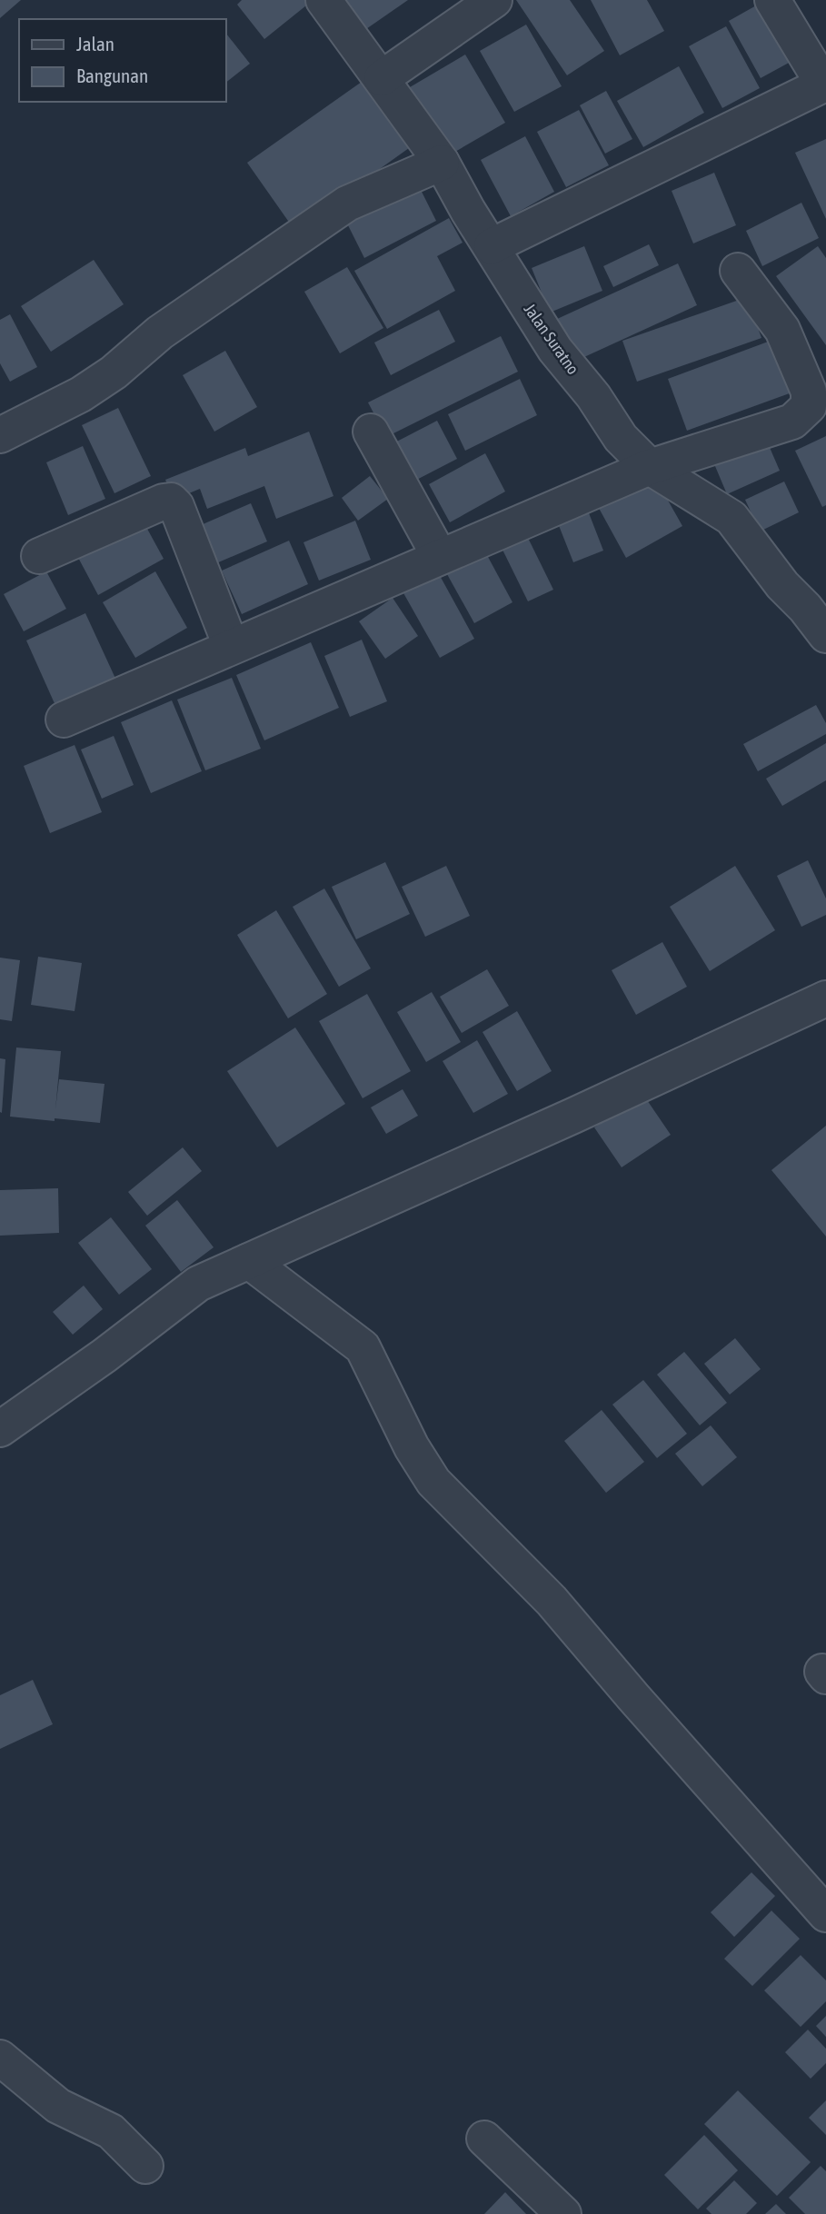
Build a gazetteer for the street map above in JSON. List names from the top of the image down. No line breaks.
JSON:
{"streets":{"street":["Jalan Suratno"]},"legend":["Jalan","Bangunan"]}
